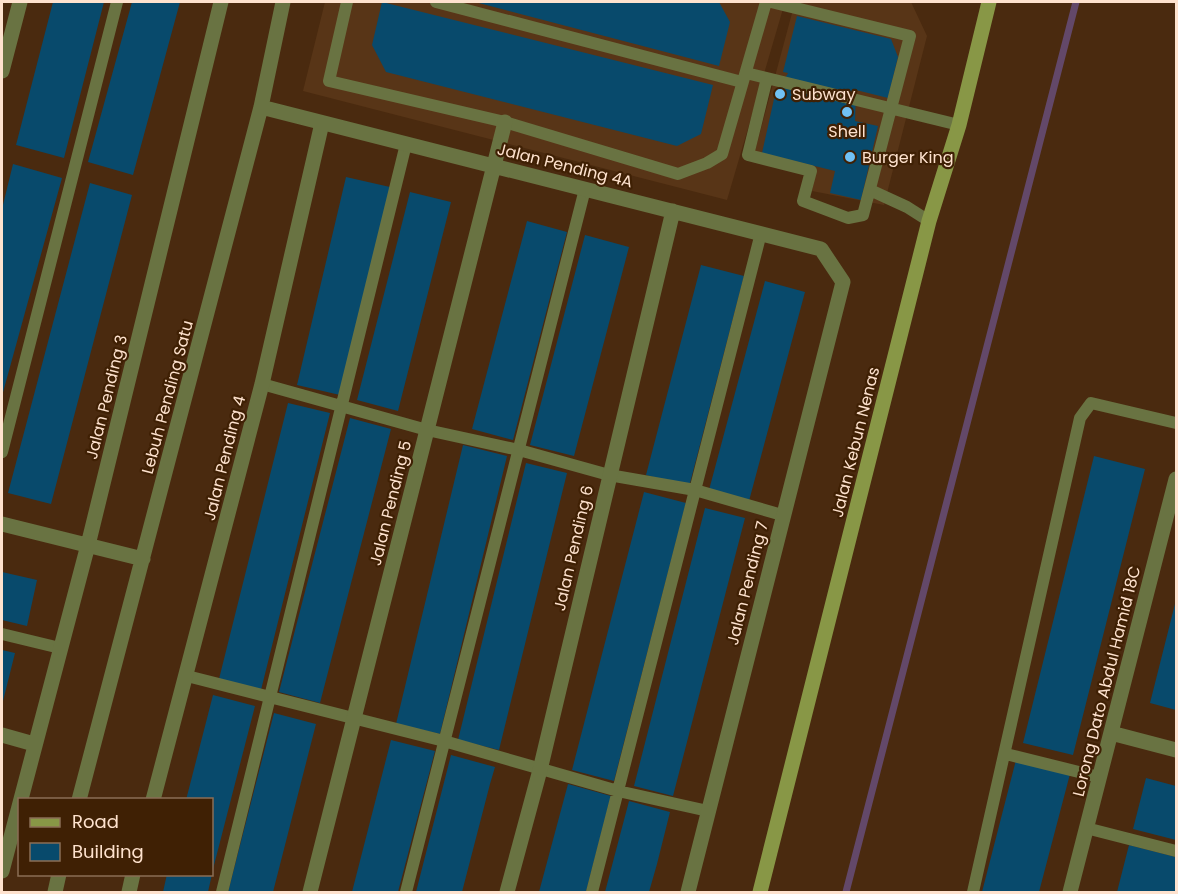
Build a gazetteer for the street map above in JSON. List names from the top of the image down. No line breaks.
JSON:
{"streets":{"street":["Jalan Pending 4A","Jalan Pending 3","Lebuh Pending Satu","Jalan Kebun Nenas","Jalan Pending 4","Jalan Pending 5","Jalan Pending 6","Jalan Pending 7","Lorong Dato Abdul Hamid 18C"]},"crossings":[["Jalan Pending 4A","Lebuh Pending Satu"],["Jalan Pending 4A","Jalan Pending 4"],["Jalan Pending 4A","Jalan Pending 5"],["Jalan Pending 4A","Jalan Pending 6"],["Jalan Pending 4A","Jalan Pending 7"]],"places":["Subway","Shell","Burger King"],"legend":["Road","Building"]}
